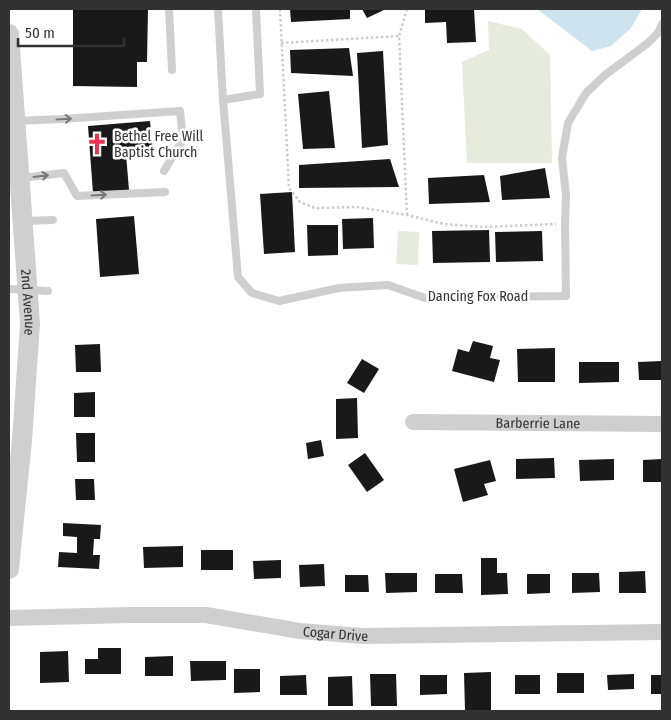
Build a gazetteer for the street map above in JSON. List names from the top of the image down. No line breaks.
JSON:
{"streets":{"street":["2nd Avenue","Barberrie Lane","Cogar Drive"],"lane":["Dancing Fox Road"]},"places":{"church":["Bethel Free Will Baptist Church"]},"scale_bar":"50 m"}
